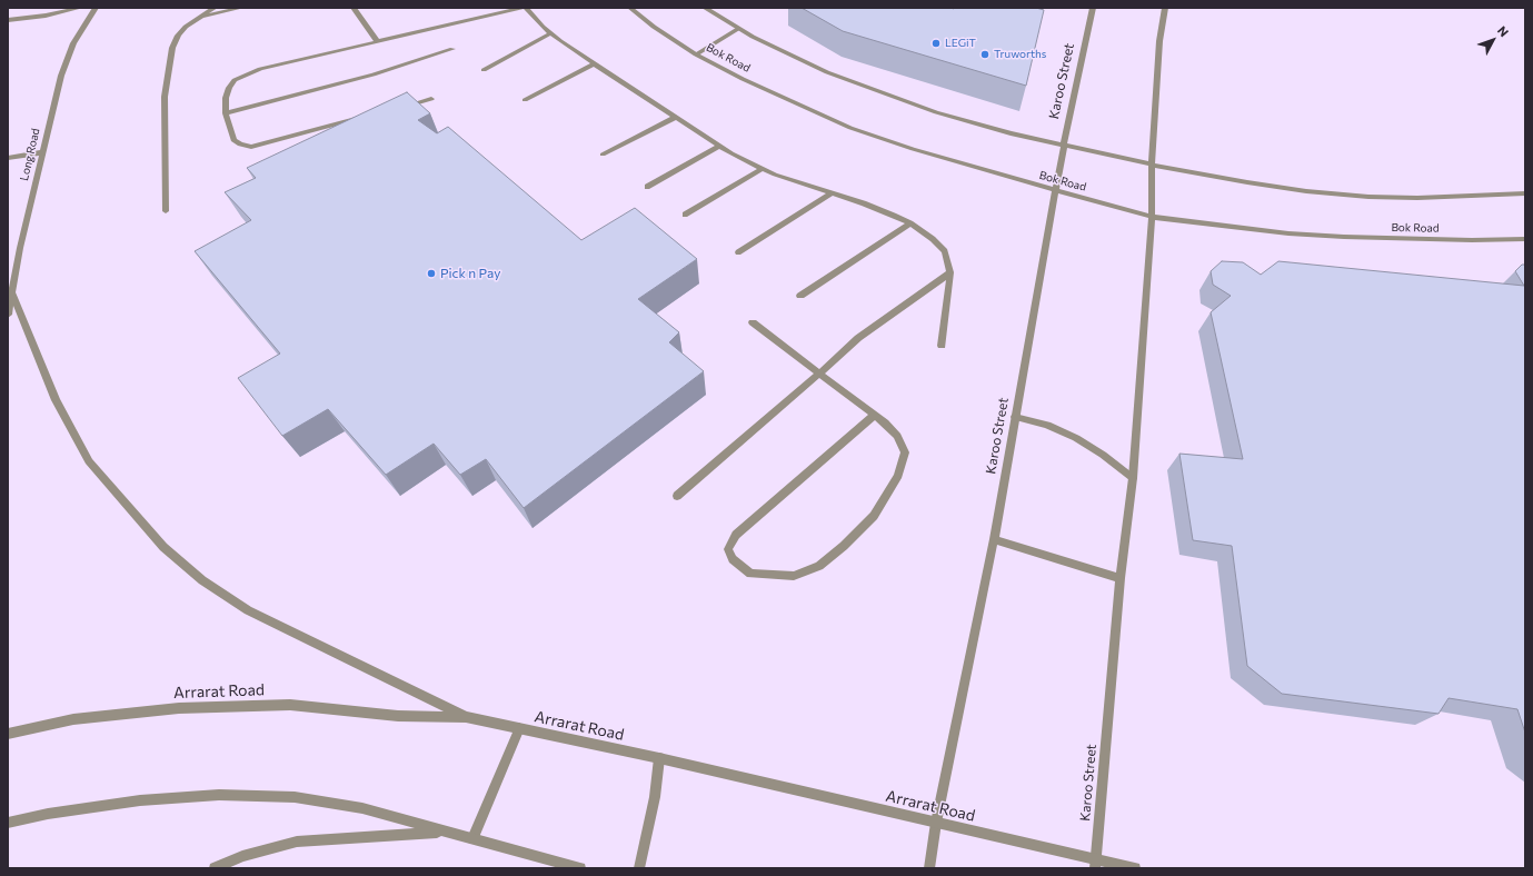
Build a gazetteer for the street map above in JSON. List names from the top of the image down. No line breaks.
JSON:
{"streets":{"street":["Bok Road","Karoo Street","Long Road","Arrarat Road"]},"crossings":[["Bok Road","Karoo Street"],["Karoo Street","Arrarat Road"]],"places":["LEGiT","Truworths","Pick n Pay"],"north":"top right"}
